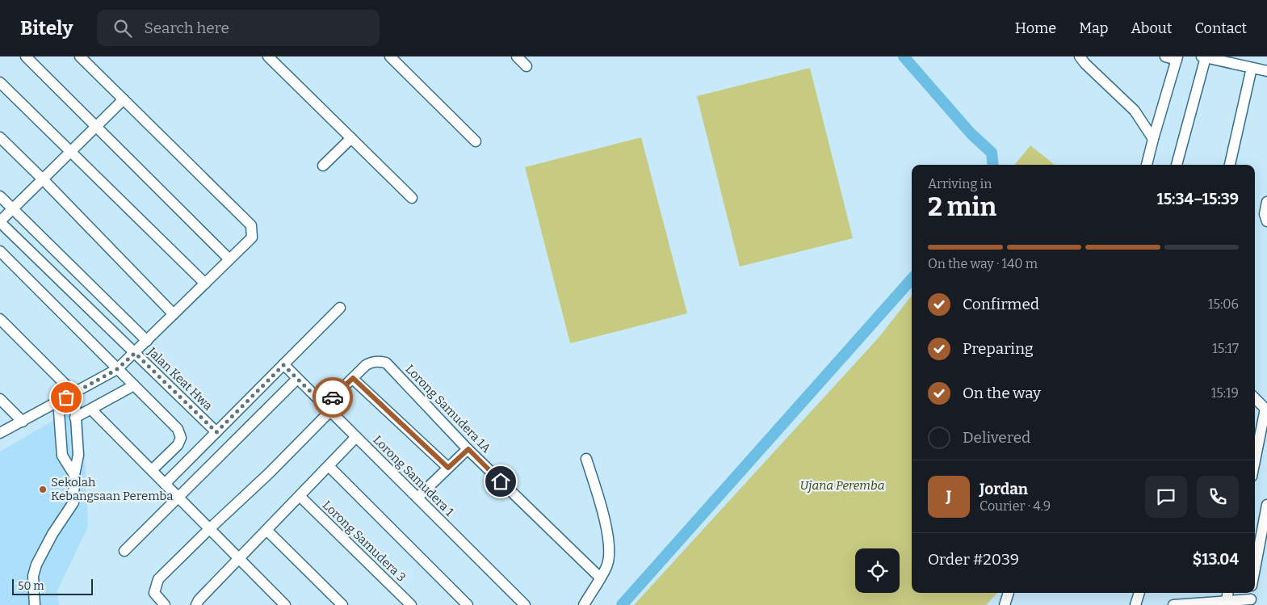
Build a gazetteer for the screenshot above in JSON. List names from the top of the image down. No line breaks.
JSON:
{"streets":{"street":["Jalan Keat Hwa","Lorong Samudera 1A","Lorong Samudera 1","Lorong Samudera 3"]},"crossings":[["Lorong Samudera 1A","Lorong Samudera 1"]],"parks":["Ujana Peremba"],"places":["Sekolah Kebangsaan Peremba"],"scale_bar":"50 m","page":{"header":"Bitely","search":"Search here","nav":["Home","Map","About","Contact"],"heading":["2 min","Arriving in","15:34–15:39"],"panel":["Jordan","Courier · 4.9","Order #2039","$13.04"],"bar":"On the way · 140 m","list":[["Confirmed","15:06"],["Preparing","15:17"],["On the way","15:19"],"Delivered"],"round":"J","scale":"50 m"}}
